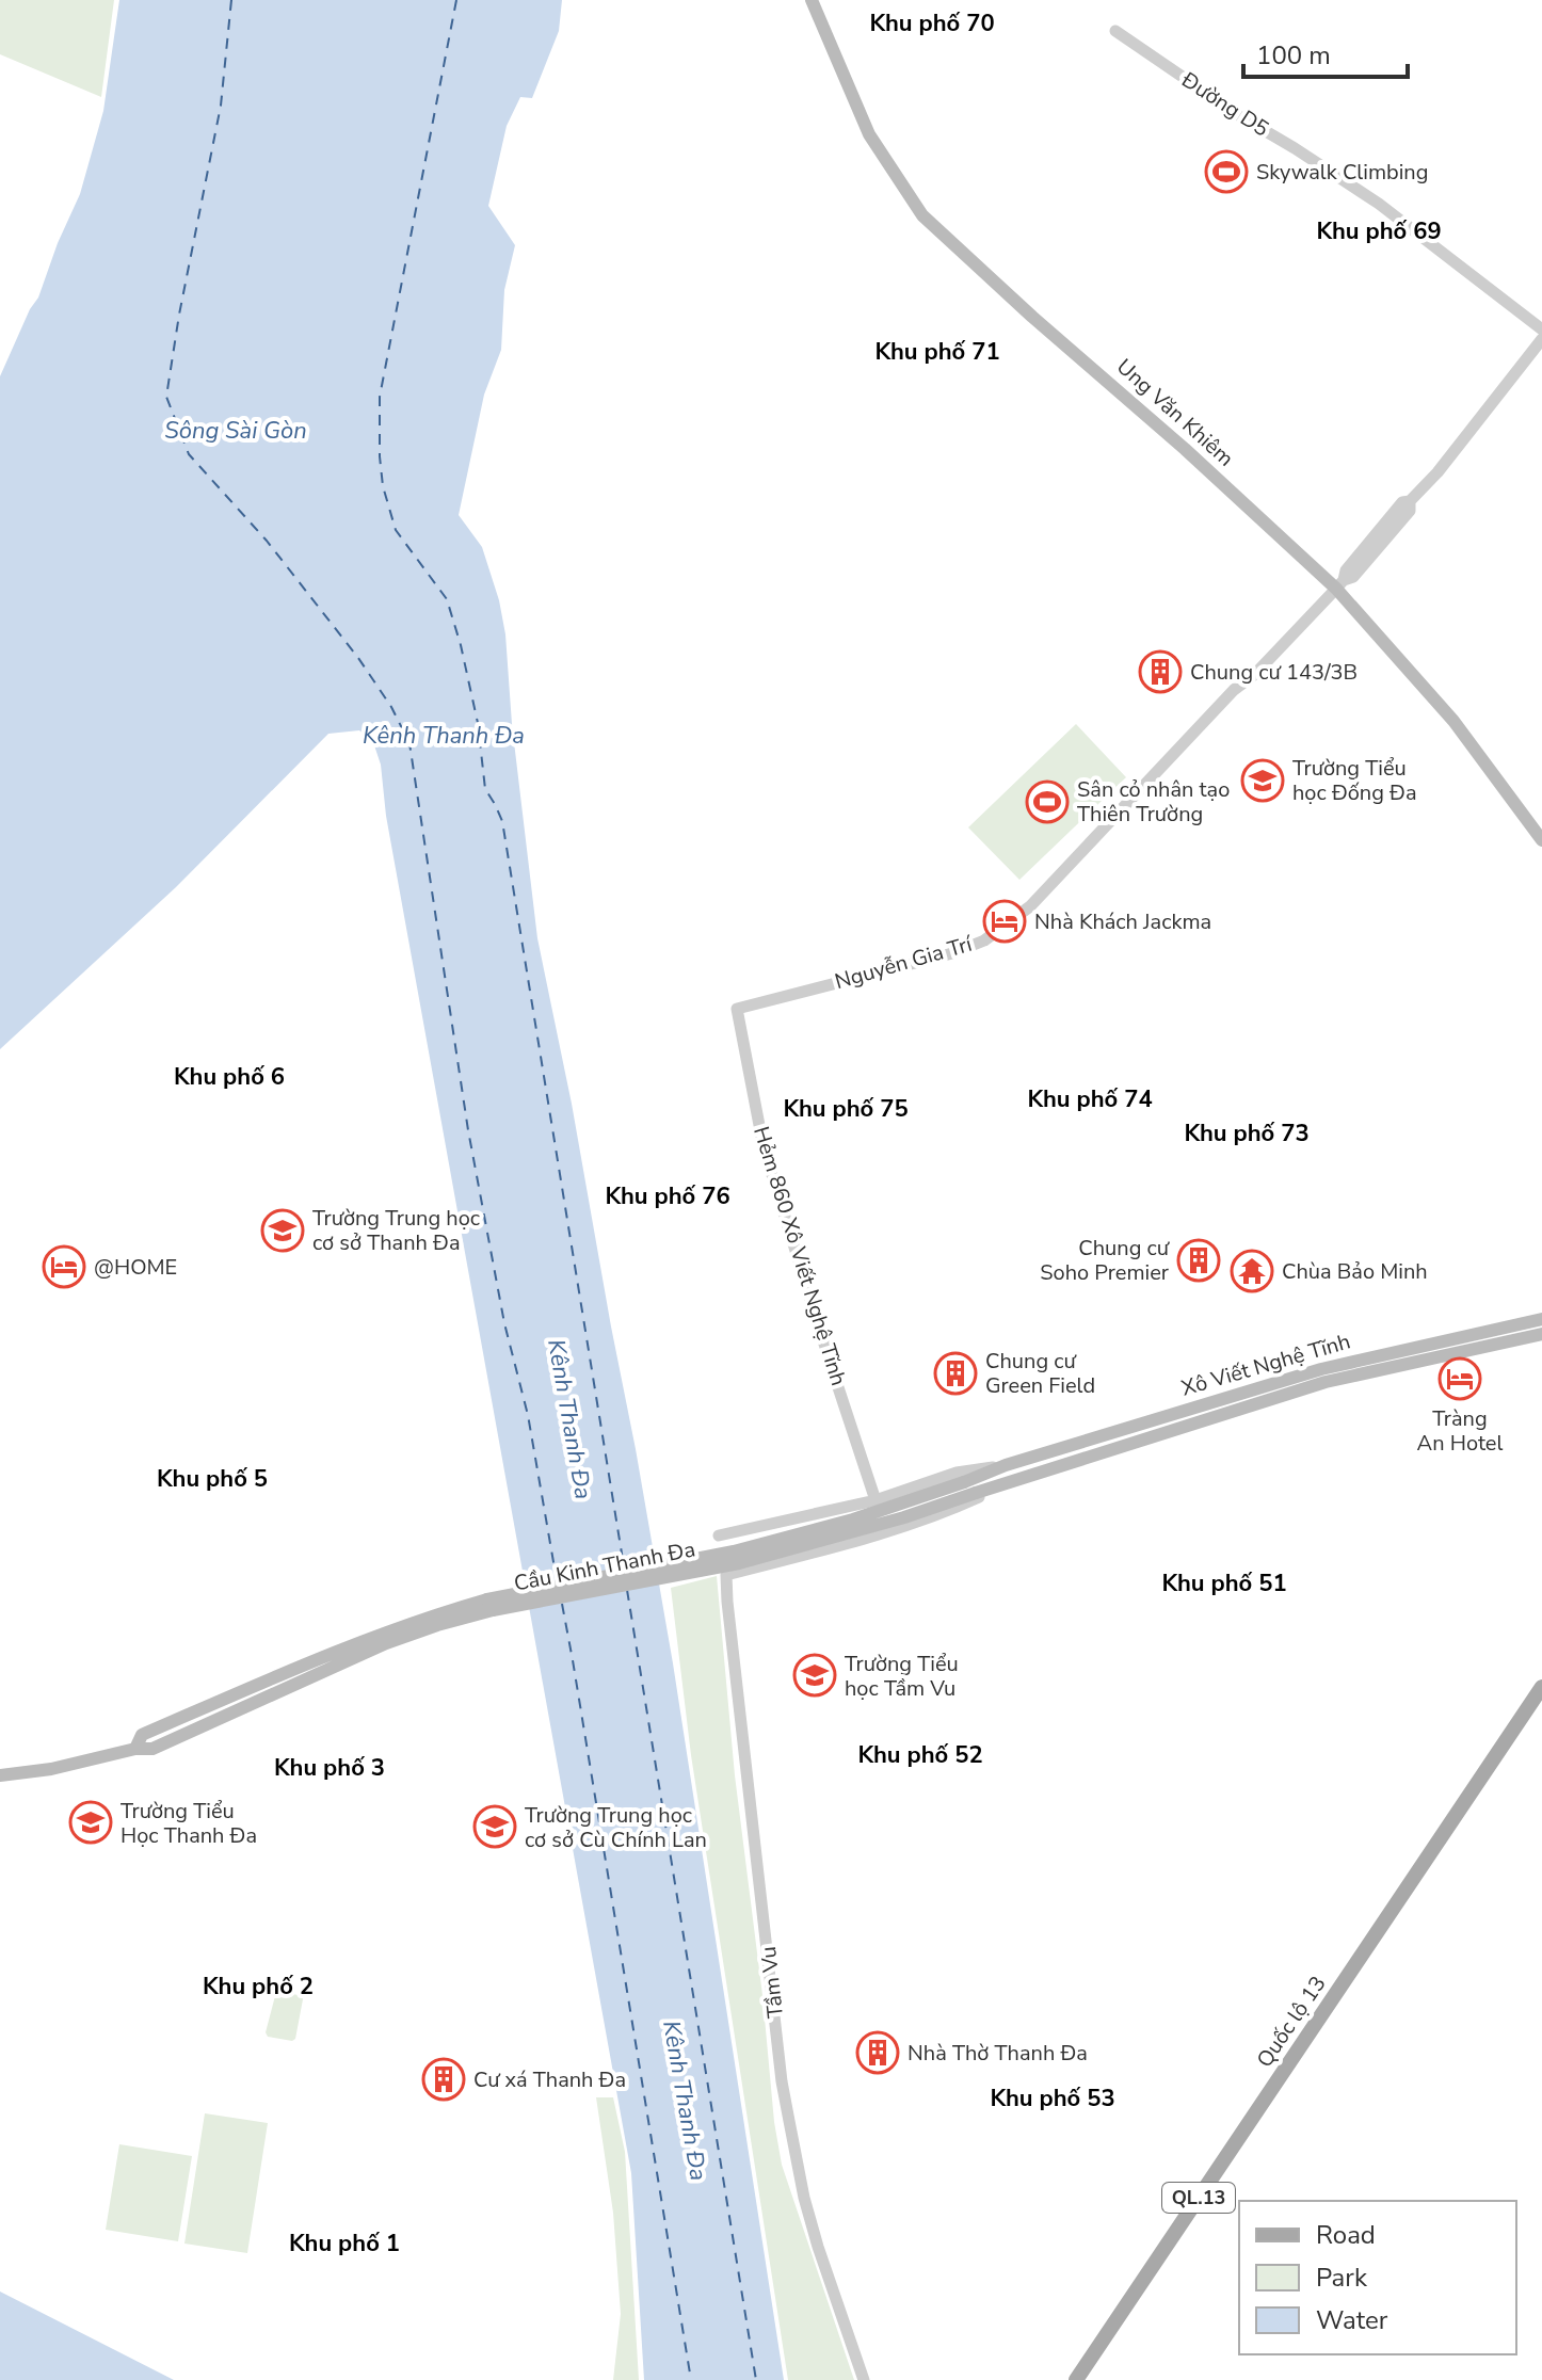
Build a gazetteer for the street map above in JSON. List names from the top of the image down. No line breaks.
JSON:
{"streets":{"main road":["Ung Văn Khiêm","Xô Viết Nghệ Tĩnh","Cầu Kinh Thanh Đa","Quốc lộ 13","QL.13"],"street":["Đường D5","Nguyễn Gia Trí","Hẻm 860 Xô Viết Nghệ Tĩnh","Tầm Vu"]},"crossings":[["Ung Văn Khiêm","Nguyễn Gia Trí"],["Nguyễn Gia Trí","Hẻm 860 Xô Viết Nghệ Tĩnh"],["Hẻm 860 Xô Viết Nghệ Tĩnh","Xô Viết Nghệ Tĩnh"],["Xô Viết Nghệ Tĩnh","Cầu Kinh Thanh Đa"],["Xô Viết Nghệ Tĩnh","Tầm Vu"]],"districts":["Khu phố 70","Khu phố 69","Khu phố 71","Khu phố 6","Khu phố 74","Khu phố 75","Khu phố 73","Khu phố 76","Khu phố 5","Khu phố 51","Khu phố 52","Khu phố 3","Khu phố 2","Khu phố 53","Khu phố 1"],"water":["Sông Sài Gòn","Kênh Thanh Đa"],"places":{"sports":["Skywalk Climbing","Sân cỏ nhân tạo Thiên Trường"],"building":["Chung cư 143/3B","Chung cư Soho Premier","Chung cư Green Field","Nhà Thờ Thanh Đa","Cư xá Thanh Đa"],"school or university":["Trường Tiểu học Đống Đa","Trường Trung học cơ sở Thanh Đa","Trường Tiểu học Tầm Vu","Trường Tiểu Học Thanh Đa","Trường Trung học cơ sở Cù Chính Lan"],"hotel":["Nhà Khách Jackma","@HOME","Tràng An Hotel"],"temple":["Chùa Bảo Minh"]},"legend":["Road","Park","Water"],"scale_bar":"100 m"}
